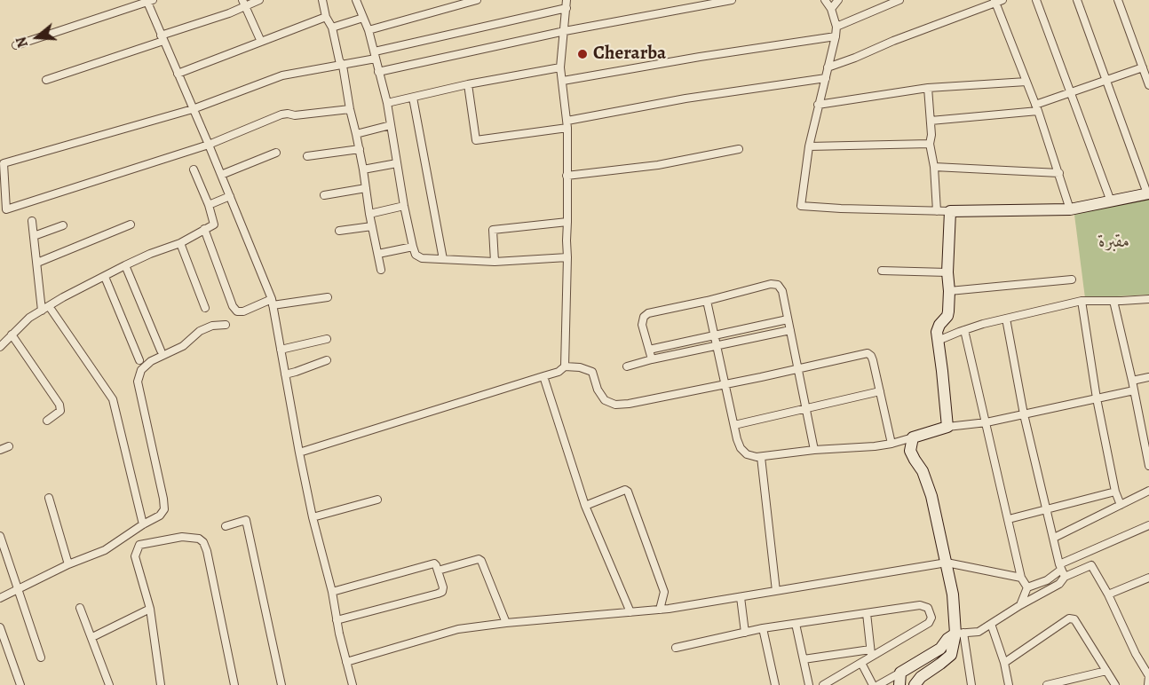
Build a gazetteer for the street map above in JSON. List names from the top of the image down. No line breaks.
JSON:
{"parks":["مقبرة"],"places":["Cherarba"],"north":"left"}
